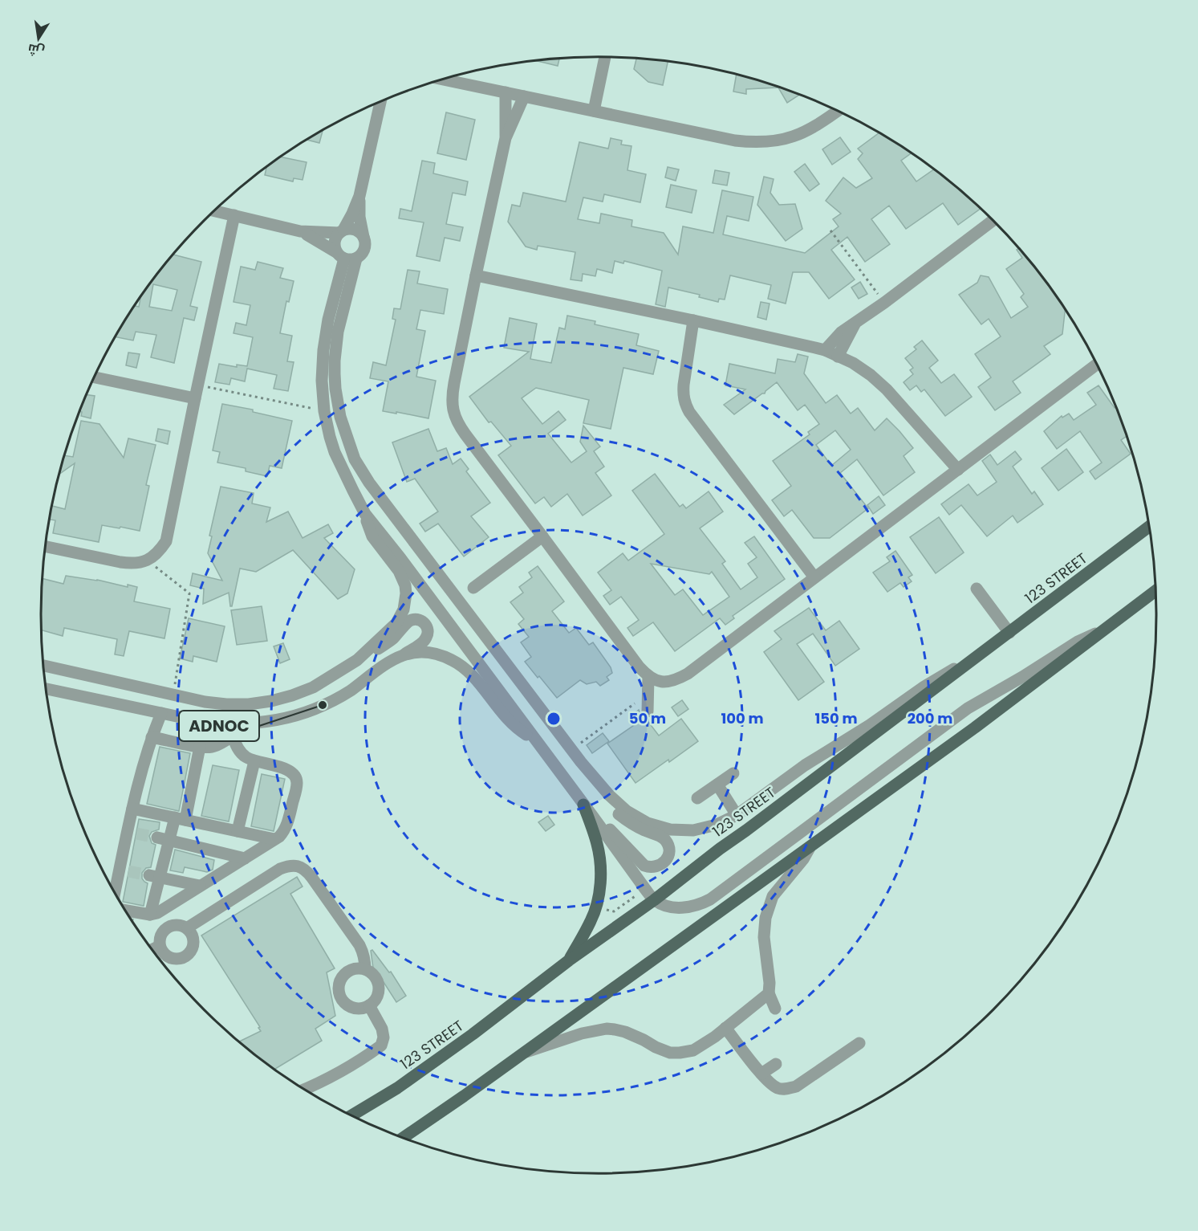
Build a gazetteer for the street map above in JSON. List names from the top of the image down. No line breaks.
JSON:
{"streets":{"main road":["123 STREET"]},"places":["ADNOC"],"north":"bottom","rings":["50 m","100 m","150 m","200 m"]}
